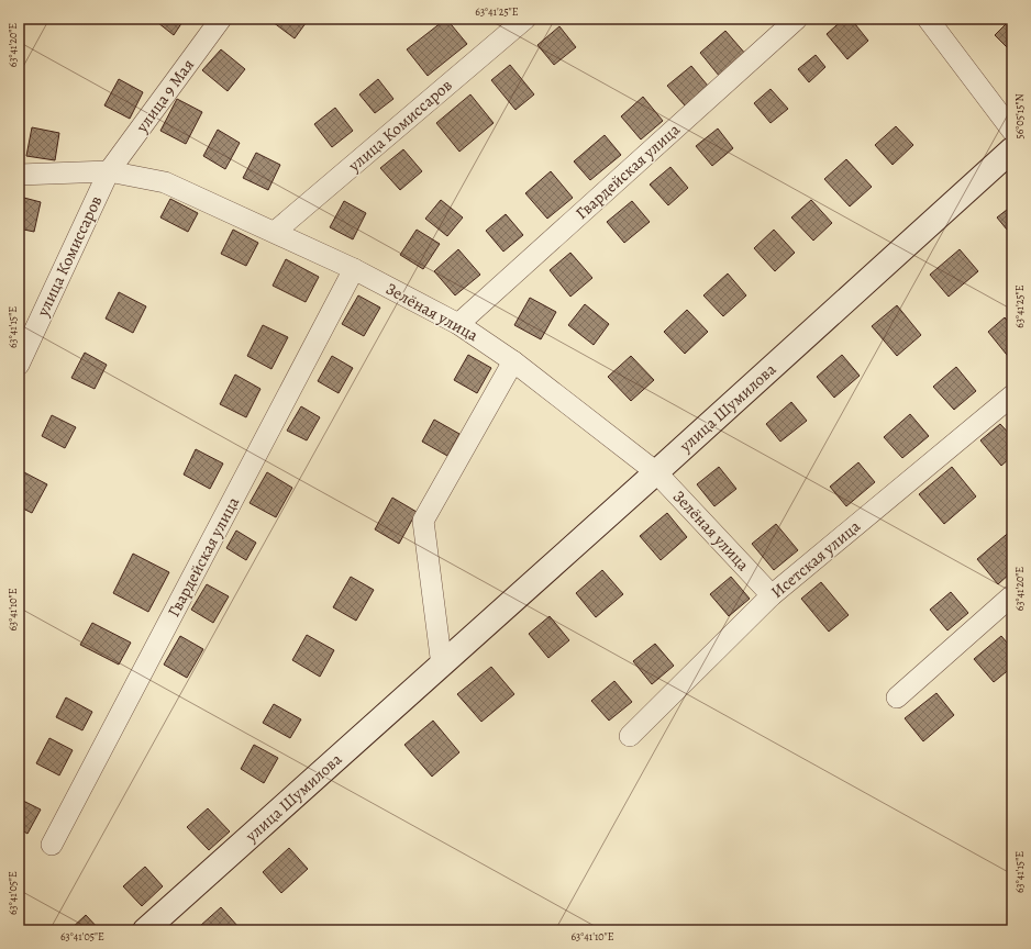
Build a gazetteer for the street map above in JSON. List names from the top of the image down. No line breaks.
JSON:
{"streets":{"street":["улица 9 Мая","улица Комиссаров","Гвардейская улица","Зелёная улица","улица Шумилова","Исетская улица"]},"crossings":[["улица 9 Мая","улица Комиссаров"],["улица 9 Мая","Зелёная улица"],["улица Комиссаров","Зелёная улица"],["Гвардейская улица","Зелёная улица"],["Зелёная улица","улица Шумилова"],["Зелёная улица","Исетская улица"]],"coordinates":["63°41'25\"E","63°41'20\"E","56°05'15\"N","63°41'15\"E","63°41'10\"E","63°41'05\"E"]}
